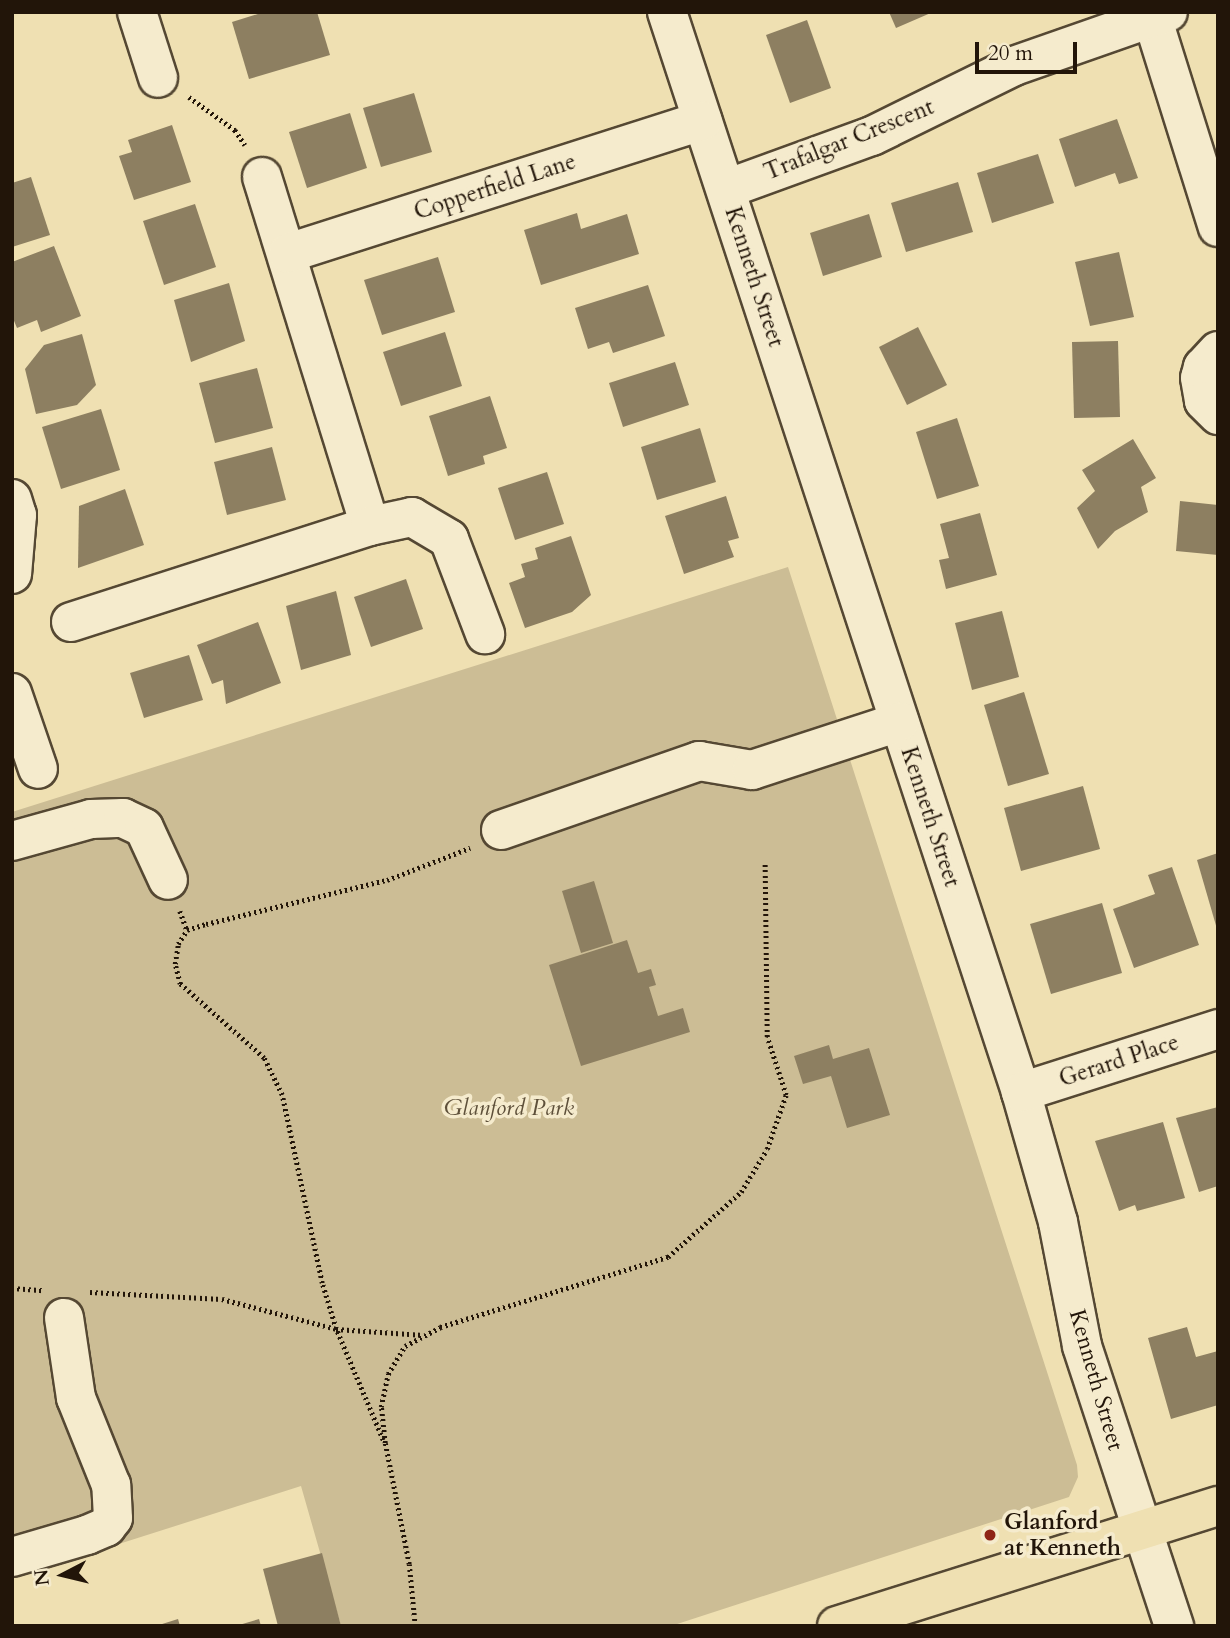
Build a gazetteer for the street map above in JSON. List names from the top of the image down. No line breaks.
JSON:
{"streets":{"street":["Trafalgar Crescent","Copperfield Lane","Kenneth Street","Gerard Place"]},"crossings":[["Trafalgar Crescent","Kenneth Street"],["Copperfield Lane","Kenneth Street"],["Kenneth Street","Gerard Place"]],"parks":["Glanford Park"],"places":["Glanford at Kenneth"],"scale_bar":"20 m","north":"left"}
